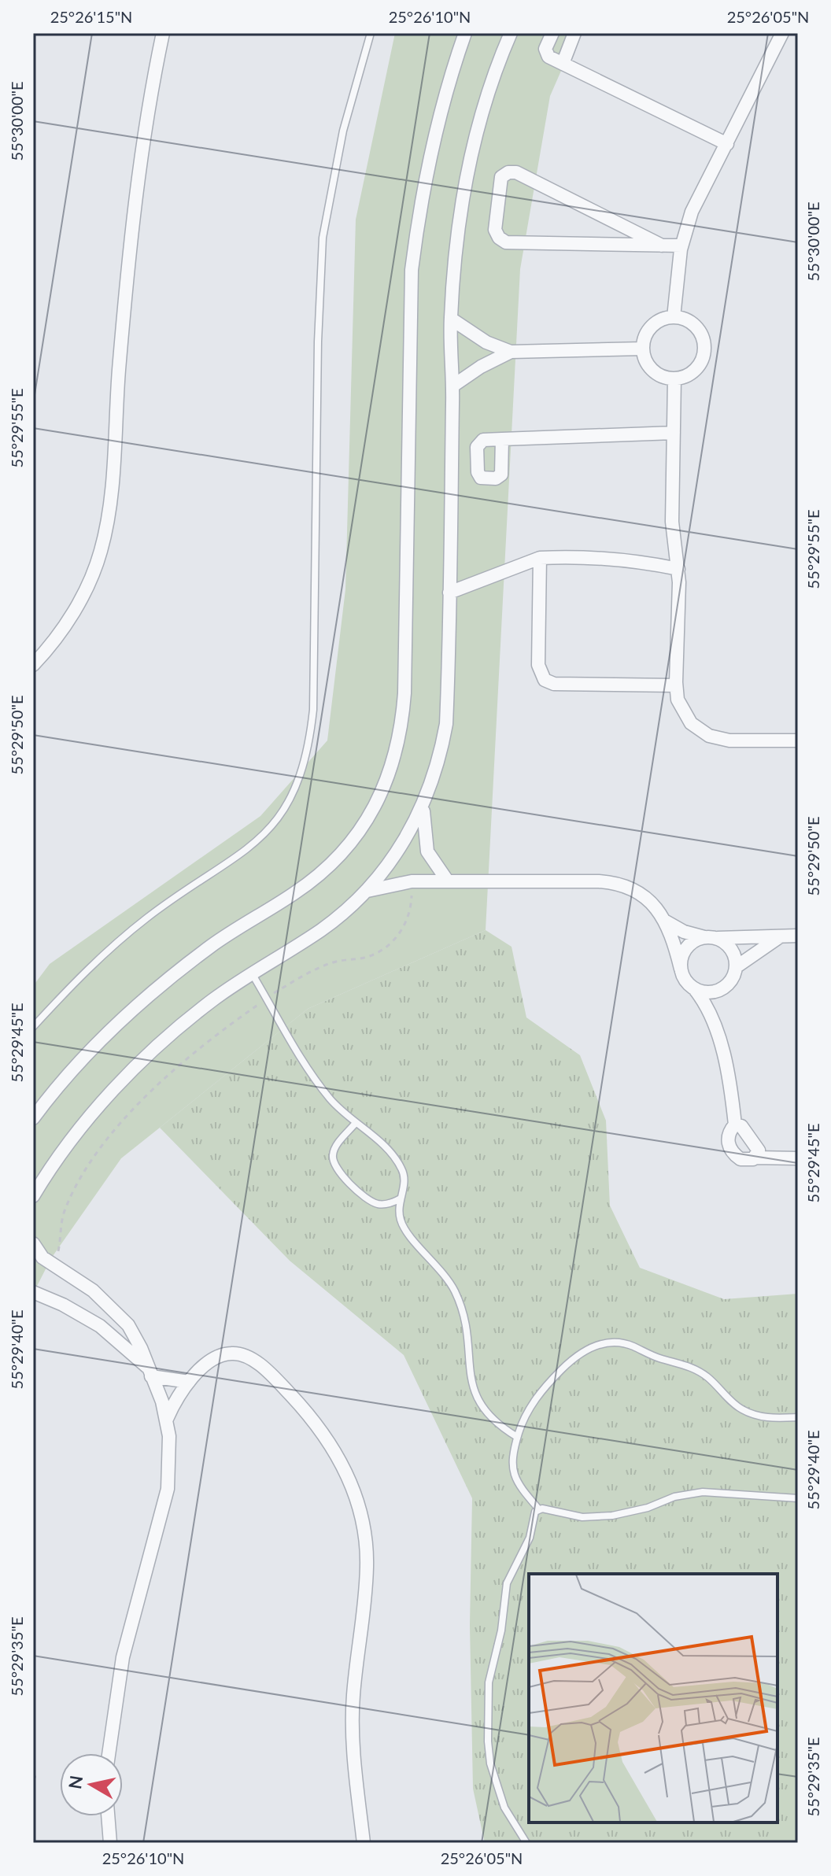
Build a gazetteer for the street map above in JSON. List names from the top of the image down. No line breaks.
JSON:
{"north":"left","coordinates":["25°26'15\"N","25°26'10\"N","25°26'05\"N","55°30'00\"E","55°29'55\"E","55°29'50\"E","55°29'45\"E","55°29'40\"E","55°29'35\"E"]}
